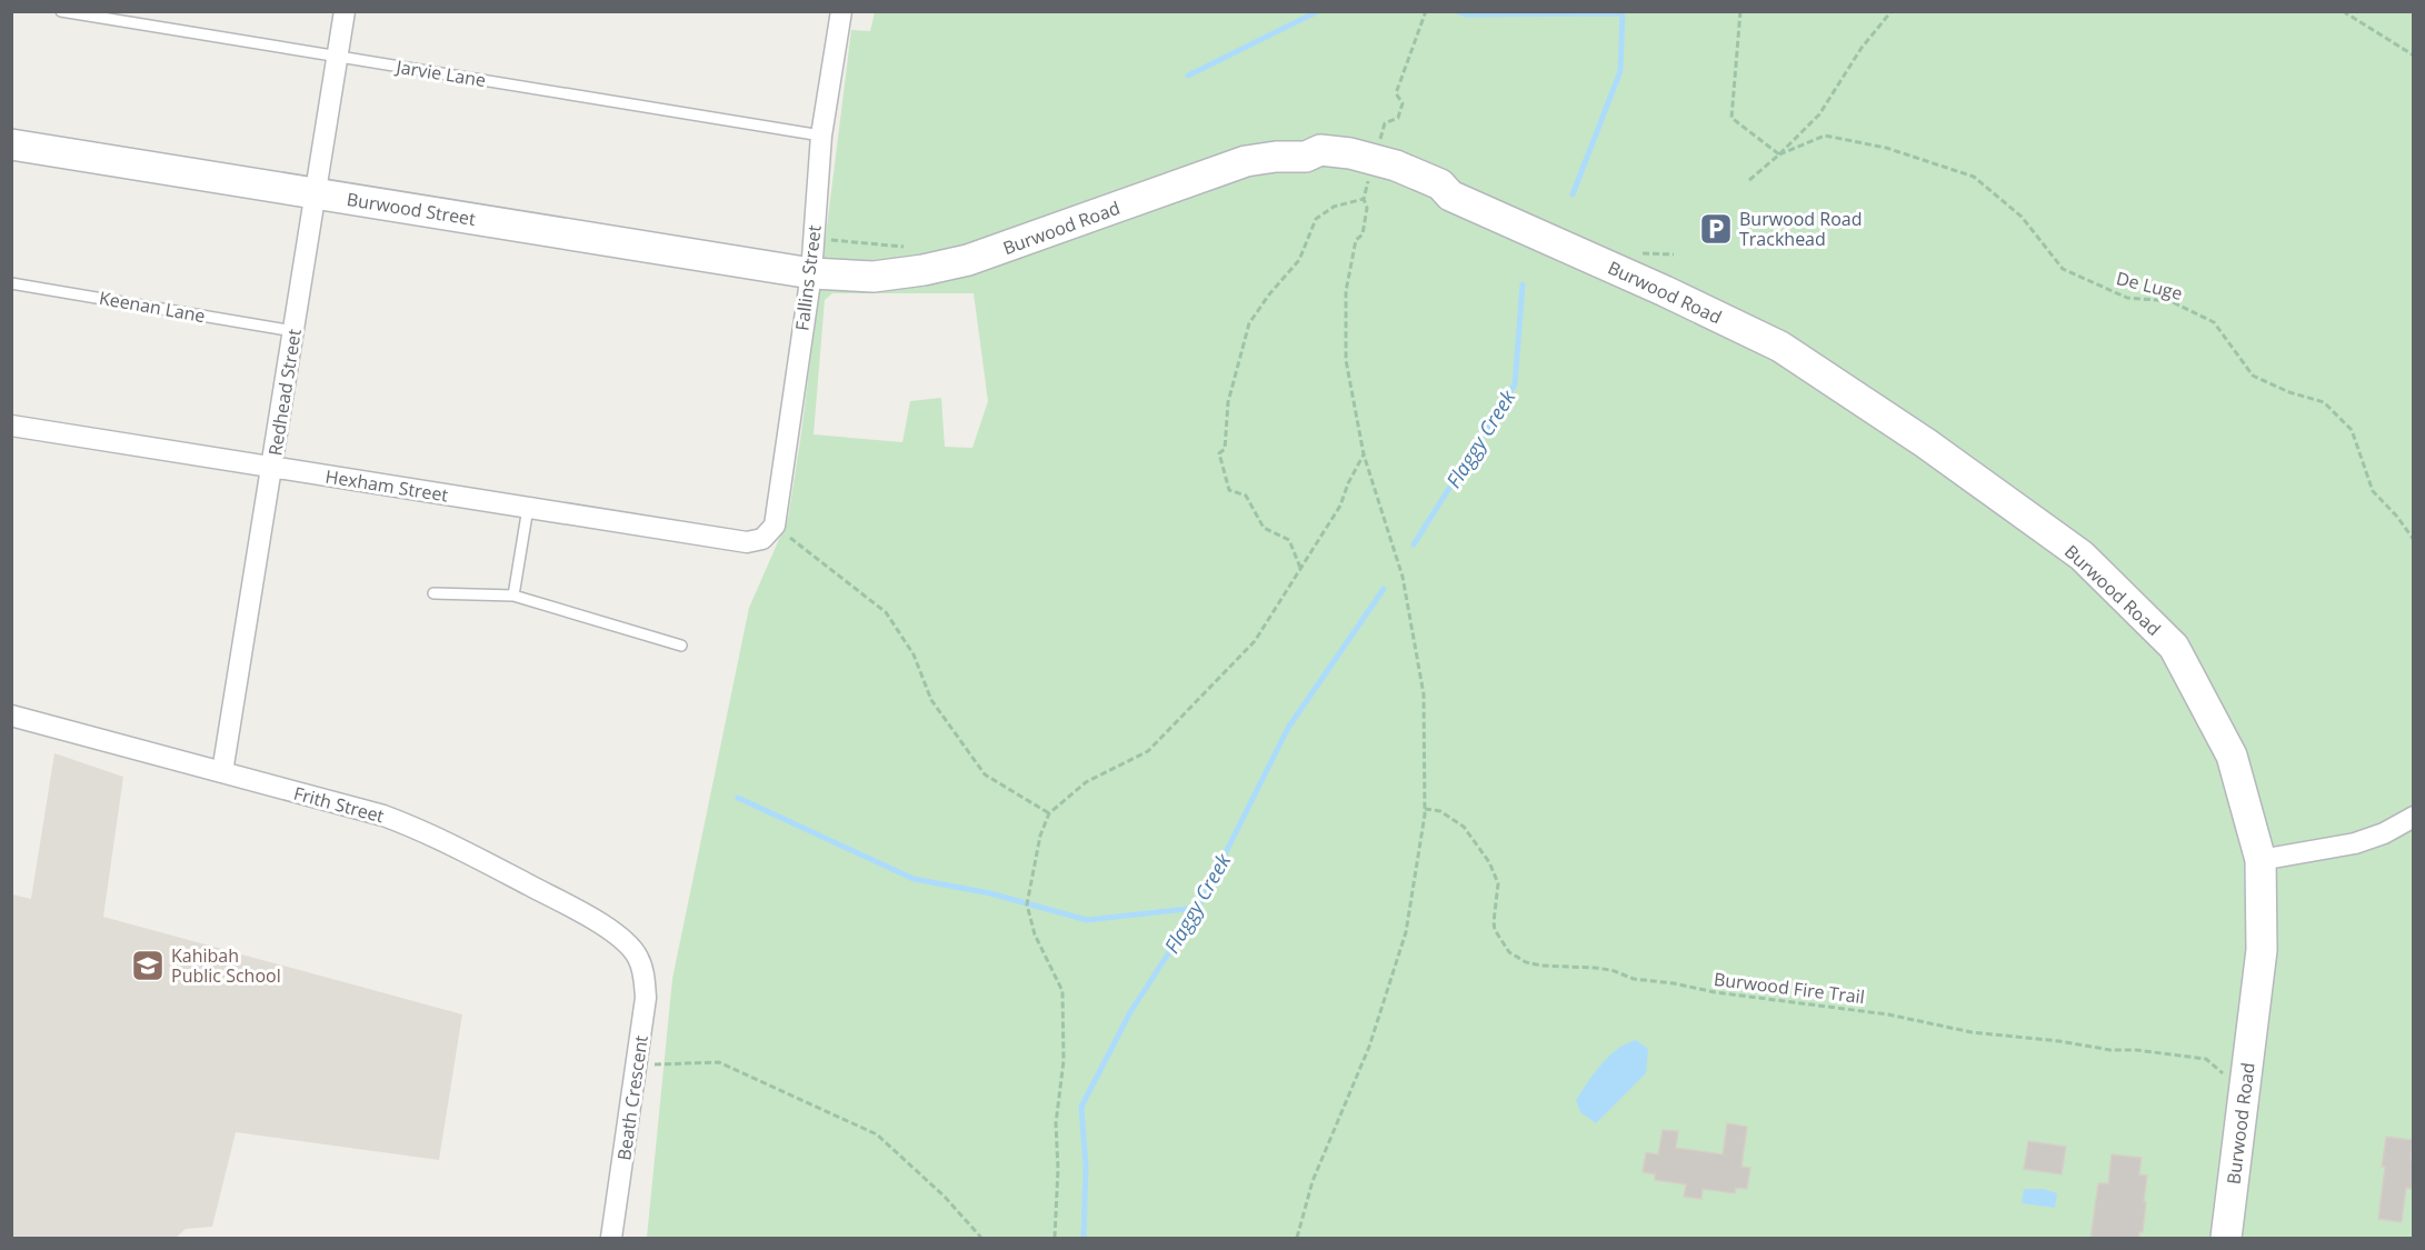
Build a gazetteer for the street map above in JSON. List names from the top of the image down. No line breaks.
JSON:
{"streets":{"main road":["Burwood Street","Burwood Road"],"street":["Fallins Street","Redhead Street","Hexham Street","Frith Street","Beath Crescent"],"lane":["Jarvie Lane","Keenan Lane"],"path":["De Luge","Burwood Fire Trail"]},"crossings":[["Jarvie Lane","Fallins Street"],["Jarvie Lane","Redhead Street"],["Burwood Street","Burwood Road"],["Burwood Street","Fallins Street"],["Burwood Street","Redhead Street"],["Burwood Road","Fallins Street"],["Burwood Road","Burwood Fire Trail"],["Fallins Street","Hexham Street"],["Keenan Lane","Redhead Street"],["Redhead Street","Hexham Street"],["Redhead Street","Frith Street"],["Frith Street","Beath Crescent"]],"water":["Flaggy Creek"],"places":{"parking":["Burwood Road Trackhead"],"school or university":["Kahibah Public School"]}}
